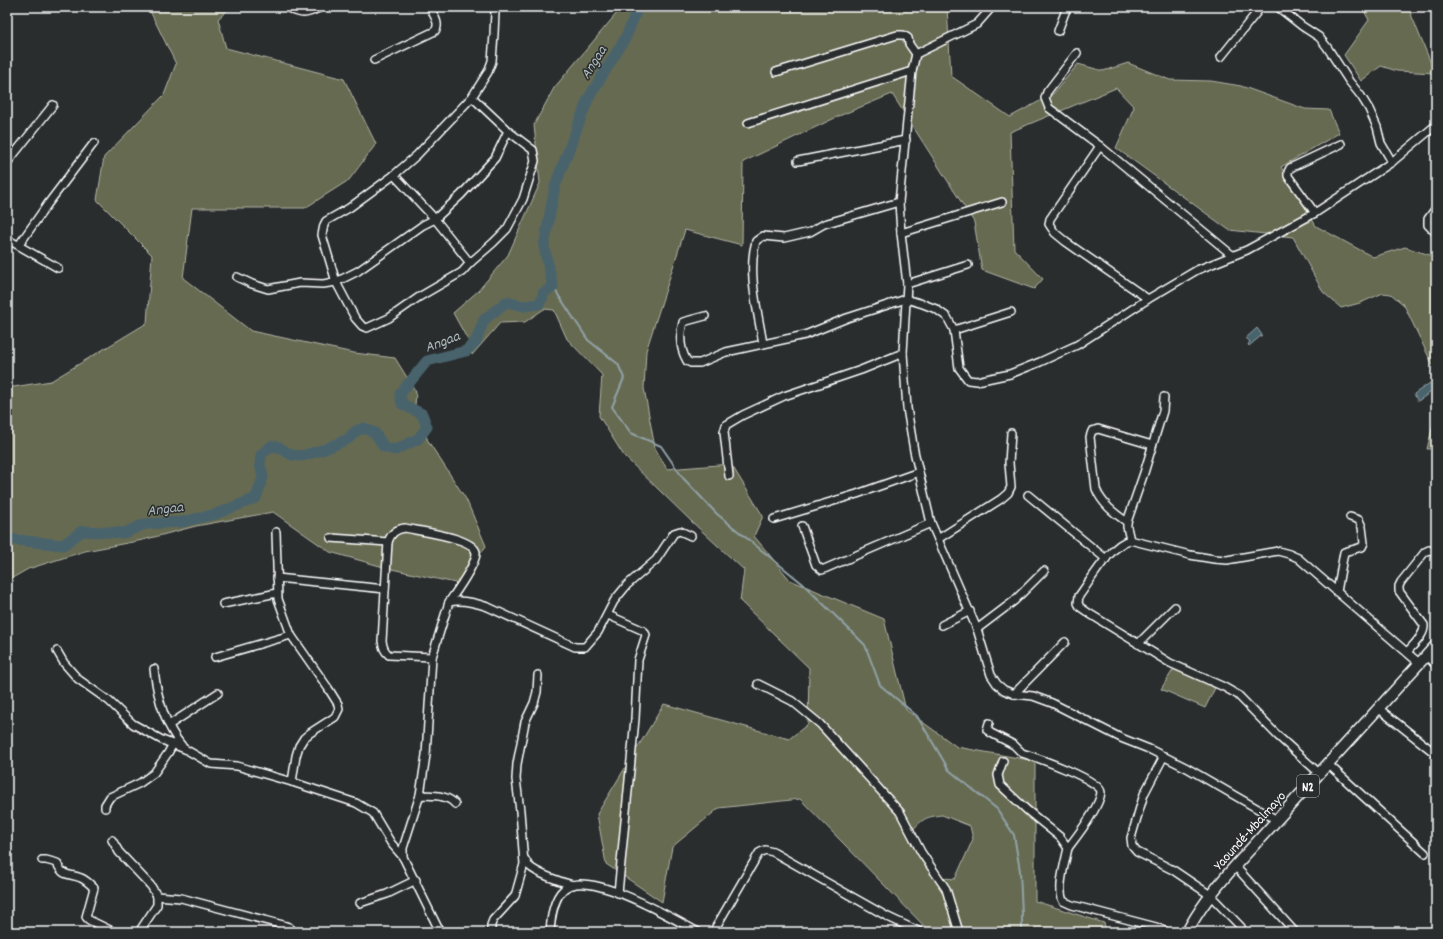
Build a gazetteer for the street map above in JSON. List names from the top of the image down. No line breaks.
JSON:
{"streets":{"highway":["N2","Yaoundé-Mbalmayo"]},"water":["Angaa"]}
